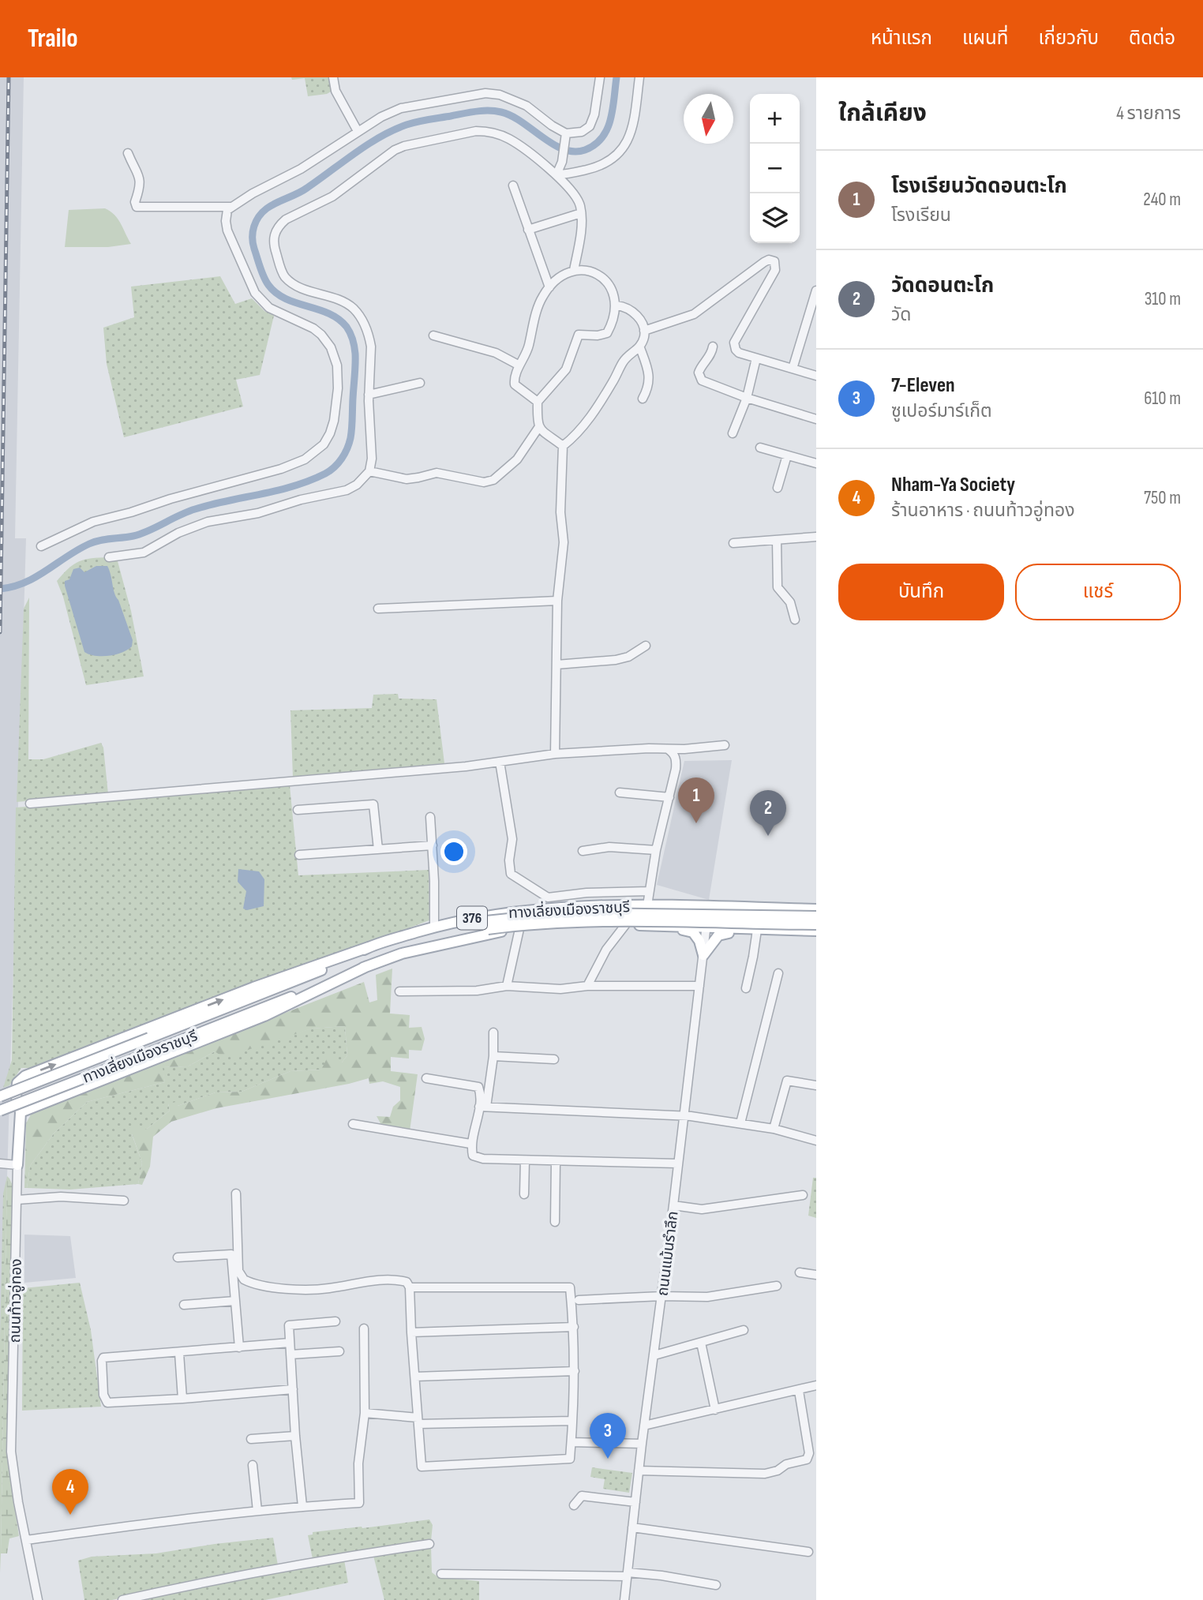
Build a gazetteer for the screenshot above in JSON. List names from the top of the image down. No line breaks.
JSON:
{"streets":{"main road":["ทางเลี่ยงเมืองราชบุรี","376"],"street":["ถนนแม้นรำลึก","ถนนท้าวอู่ทอง"]},"crossings":[["ทางเลี่ยงเมืองราชบุรี","ถนนแม้นรำลึก"]],"north":"bottom","page":{"header":"Trailo","nav":["หน้าแรก","แผนที่","เกี่ยวกับ","ติดต่อ"],"heading":["ใกล้เคียง","4 รายการ"],"map_buttons":["+","−"],"list":[{"mark":"1","name":"โรงเรียนวัดดอนตะโก","note":"โรงเรียน","value":"240 m"},{"mark":"2","name":"วัดดอนตะโก","note":"วัด","value":"310 m"},{"mark":"3","name":"7-Eleven","note":"ซูเปอร์มาร์เก็ต","value":"610 m"},{"mark":"4","name":"Nham-Ya Society","note":"ร้านอาหาร · ถนนท้าวอู่ทอง","value":"750 m"}],"buttons":["บันทึก","แชร์"],"pins":["1","2","3","4"]}}
